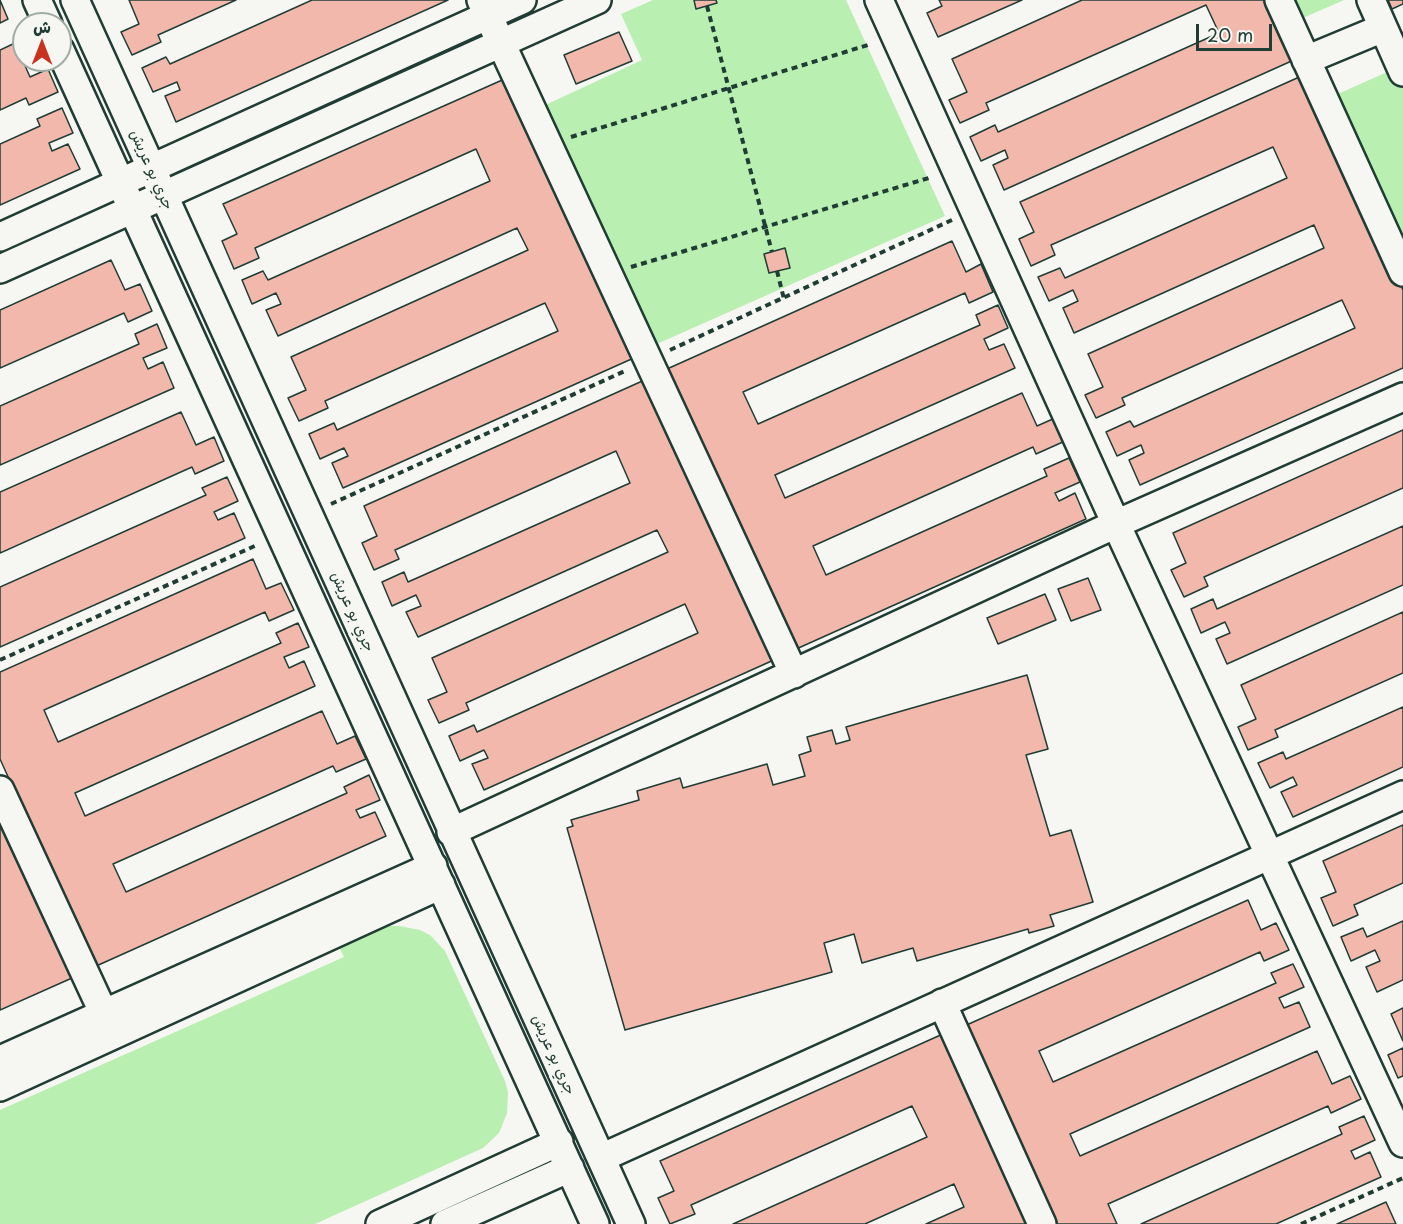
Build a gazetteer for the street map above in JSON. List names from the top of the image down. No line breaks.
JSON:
{"streets":{"street":["جري بو عريش"]},"scale_bar":"20 m","north":"top"}
